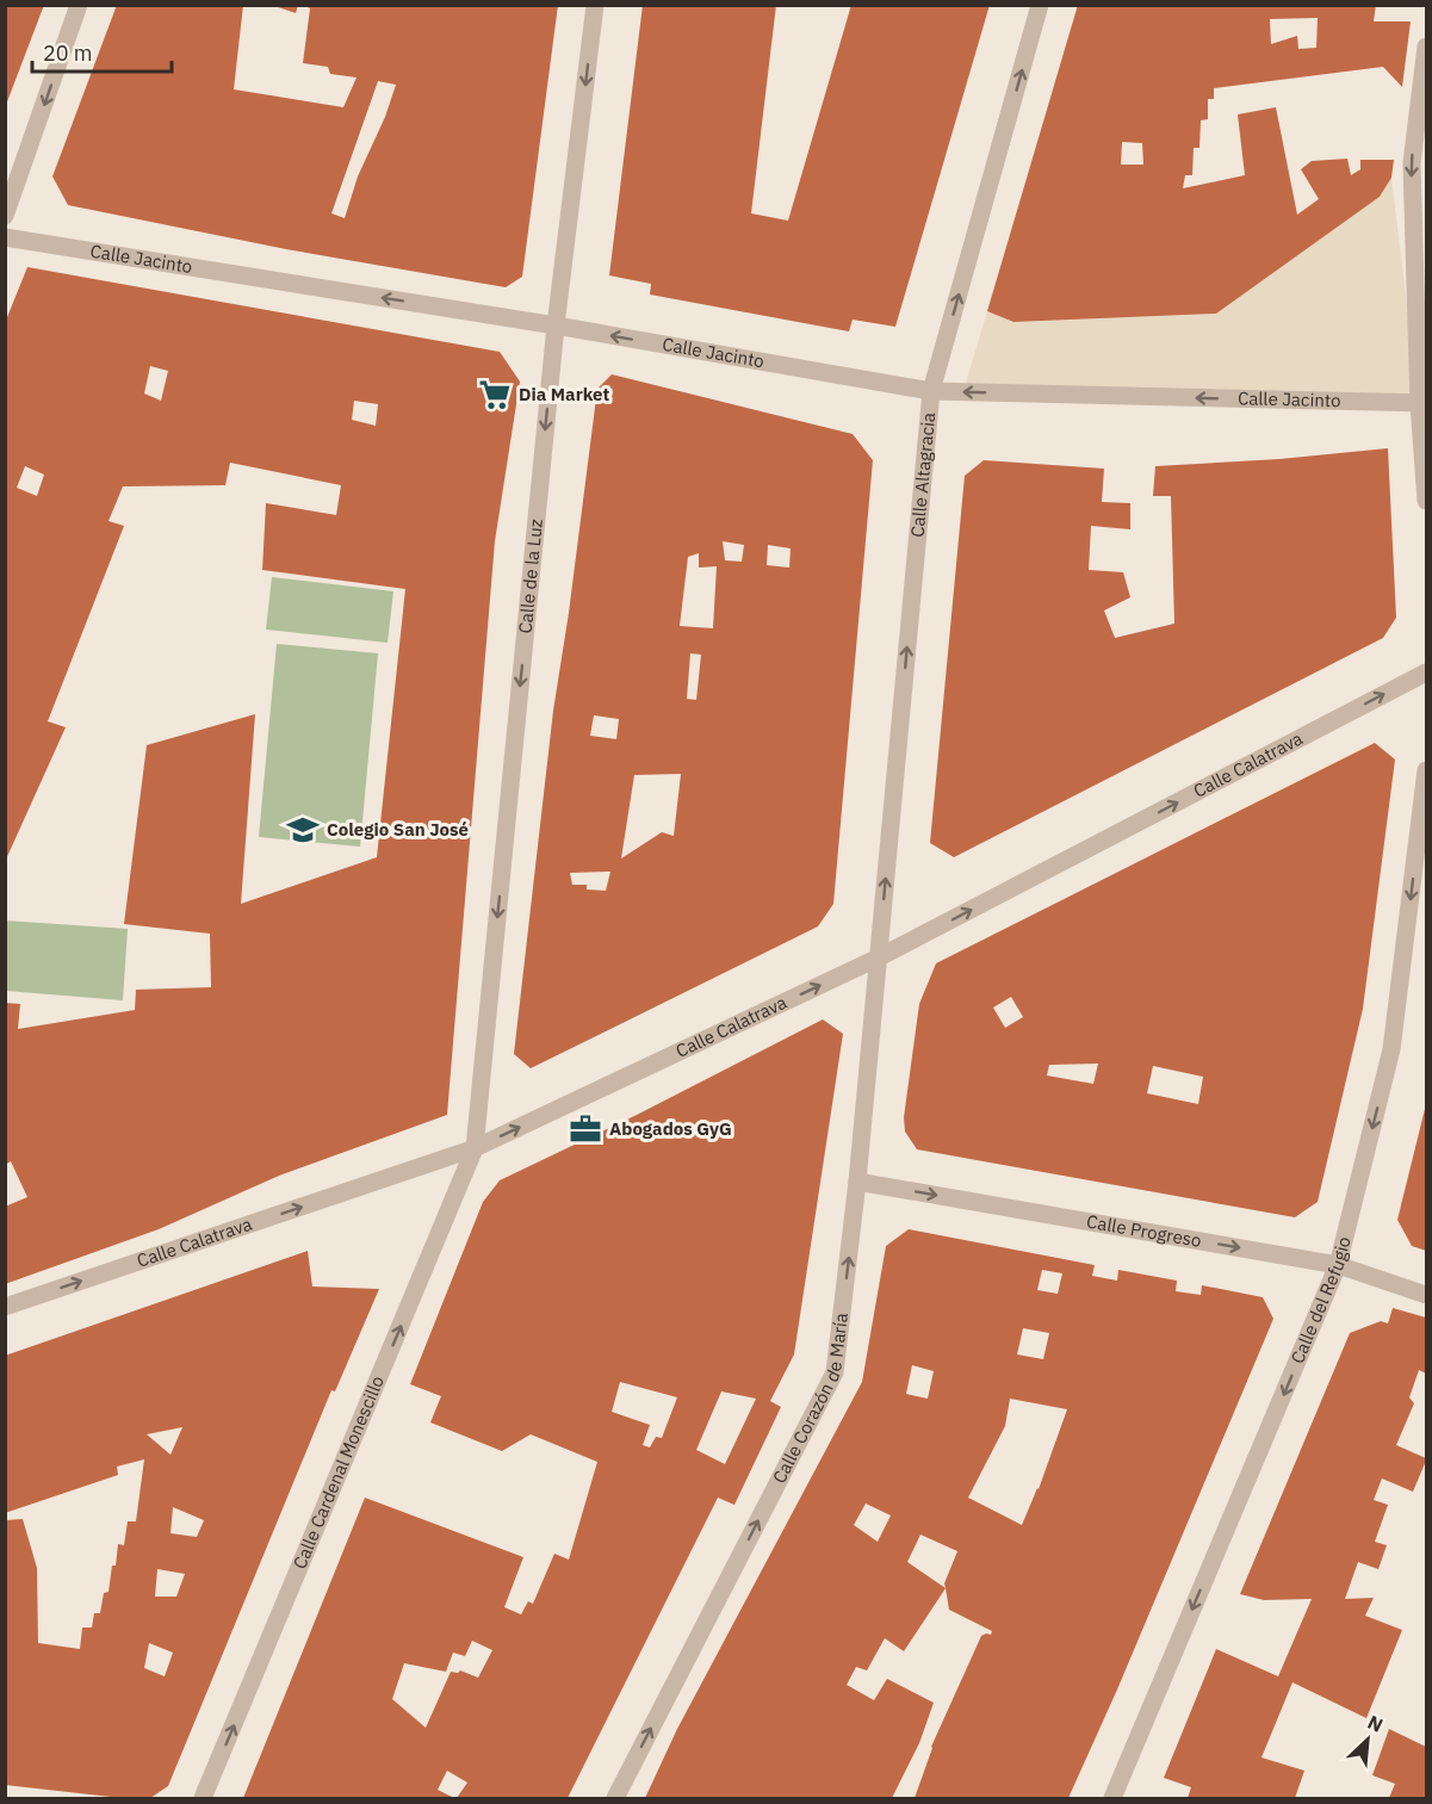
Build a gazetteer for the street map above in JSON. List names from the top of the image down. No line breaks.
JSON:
{"streets":{"street":["Calle Jacinto","Calle Altagracia","Calle de la Luz","Calle Calatrava","Calle Progreso","Calle del Refugio","Calle Corazón de María","Calle Cardenal Monescillo"]},"crossings":[["Calle Jacinto","Calle Altagracia"],["Calle Jacinto","Calle de la Luz"],["Calle Altagracia","Calle Calatrava"],["Calle Altagracia","Calle Corazón de María"],["Calle de la Luz","Calle Calatrava"],["Calle de la Luz","Calle Cardenal Monescillo"],["Calle Calatrava","Calle Corazón de María"],["Calle Calatrava","Calle Cardenal Monescillo"],["Calle Progreso","Calle del Refugio"],["Calle Progreso","Calle Corazón de María"]],"one_way":["Calle Jacinto","Calle Altagracia","Calle de la Luz","Calle Calatrava","Calle Progreso","Calle del Refugio","Calle Corazón de María","Calle Cardenal Monescillo"],"places":{"supermarket":["Dia Market"],"school or university":["Colegio San José"],"office":["Abogados GyG"]},"scale_bar":"20 m","north":"top right"}
